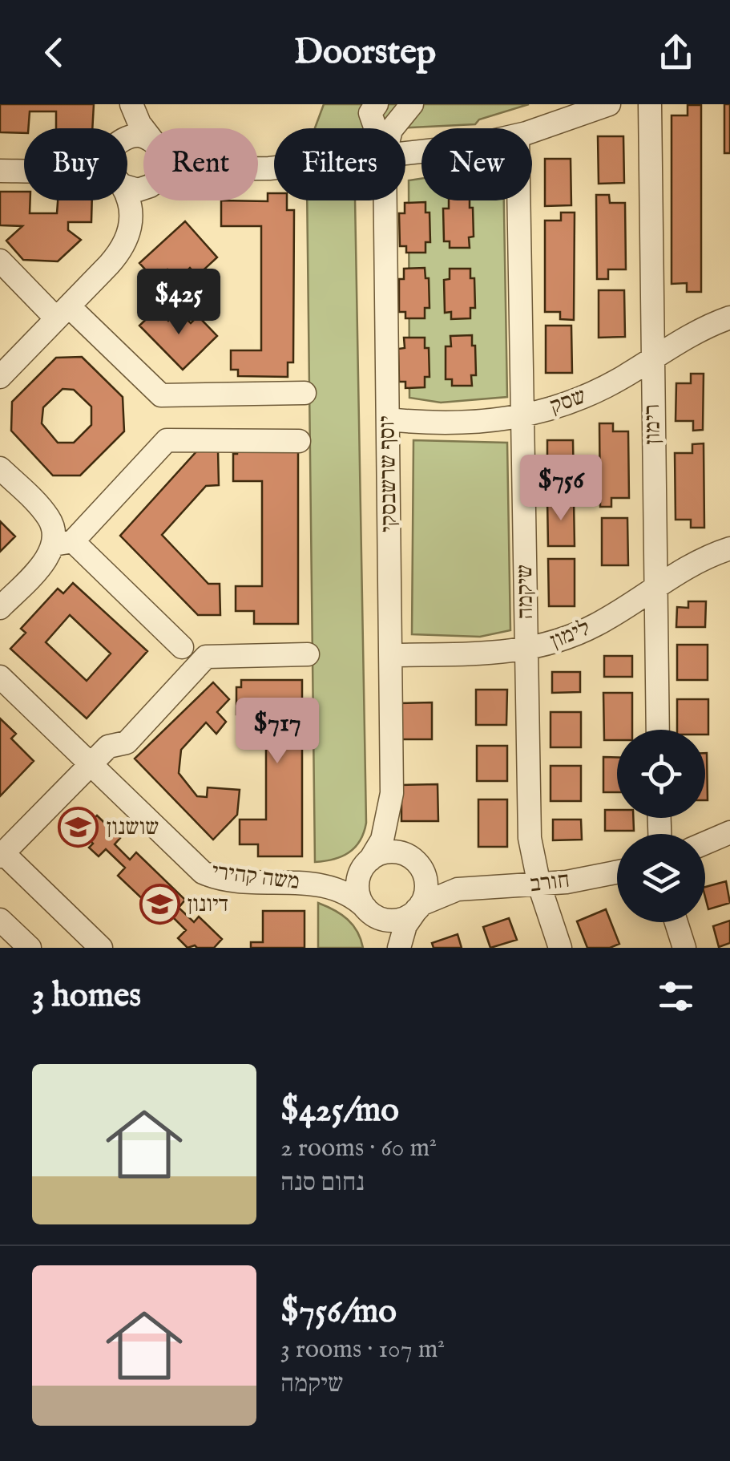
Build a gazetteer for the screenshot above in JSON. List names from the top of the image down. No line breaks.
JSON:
{"streets":{"street":["שסק","רימון","יוסף שרשבסקי","שיקמה","לימון","משה קהירי","חורב"]},"crossings":[["שסק","רימון"],["שסק","יוסף שרשבסקי"],["שסק","שיקמה"],["רימון","לימון"],["יוסף שרשבסקי","לימון"],["יוסף שרשבסקי","משה קהירי"],["יוסף שרשבסקי","חורב"],["שיקמה","לימון"],["שיקמה","חורב"],["משה קהירי","חורב"]],"places":{"school or university":["שושנון","דיונון"]},"page":{"header":"Doorstep","chip":["Buy","Rent","Filters","New"],"price":["$425","$756","$717"],"heading":"3 homes","list":[{"name":"$425/mo","note":"2 rooms · 60 m² · נחום סנה"},{"name":"$756/mo","note":"3 rooms · 107 m² · שיקמה"}]}}
